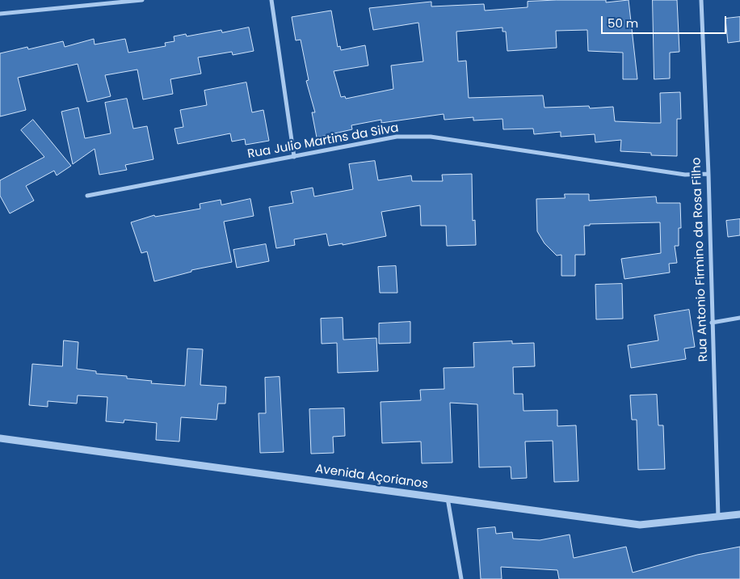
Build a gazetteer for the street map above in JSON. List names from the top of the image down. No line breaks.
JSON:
{"streets":{"street":["Rua Julio Martins da Silva","Rua Antonio Firmino da Rosa Filho","Avenida Açorianos"]},"crossings":[["Rua Julio Martins da Silva","Rua Antonio Firmino da Rosa Filho"],["Rua Antonio Firmino da Rosa Filho","Avenida Açorianos"]],"scale_bar":"50 m"}
